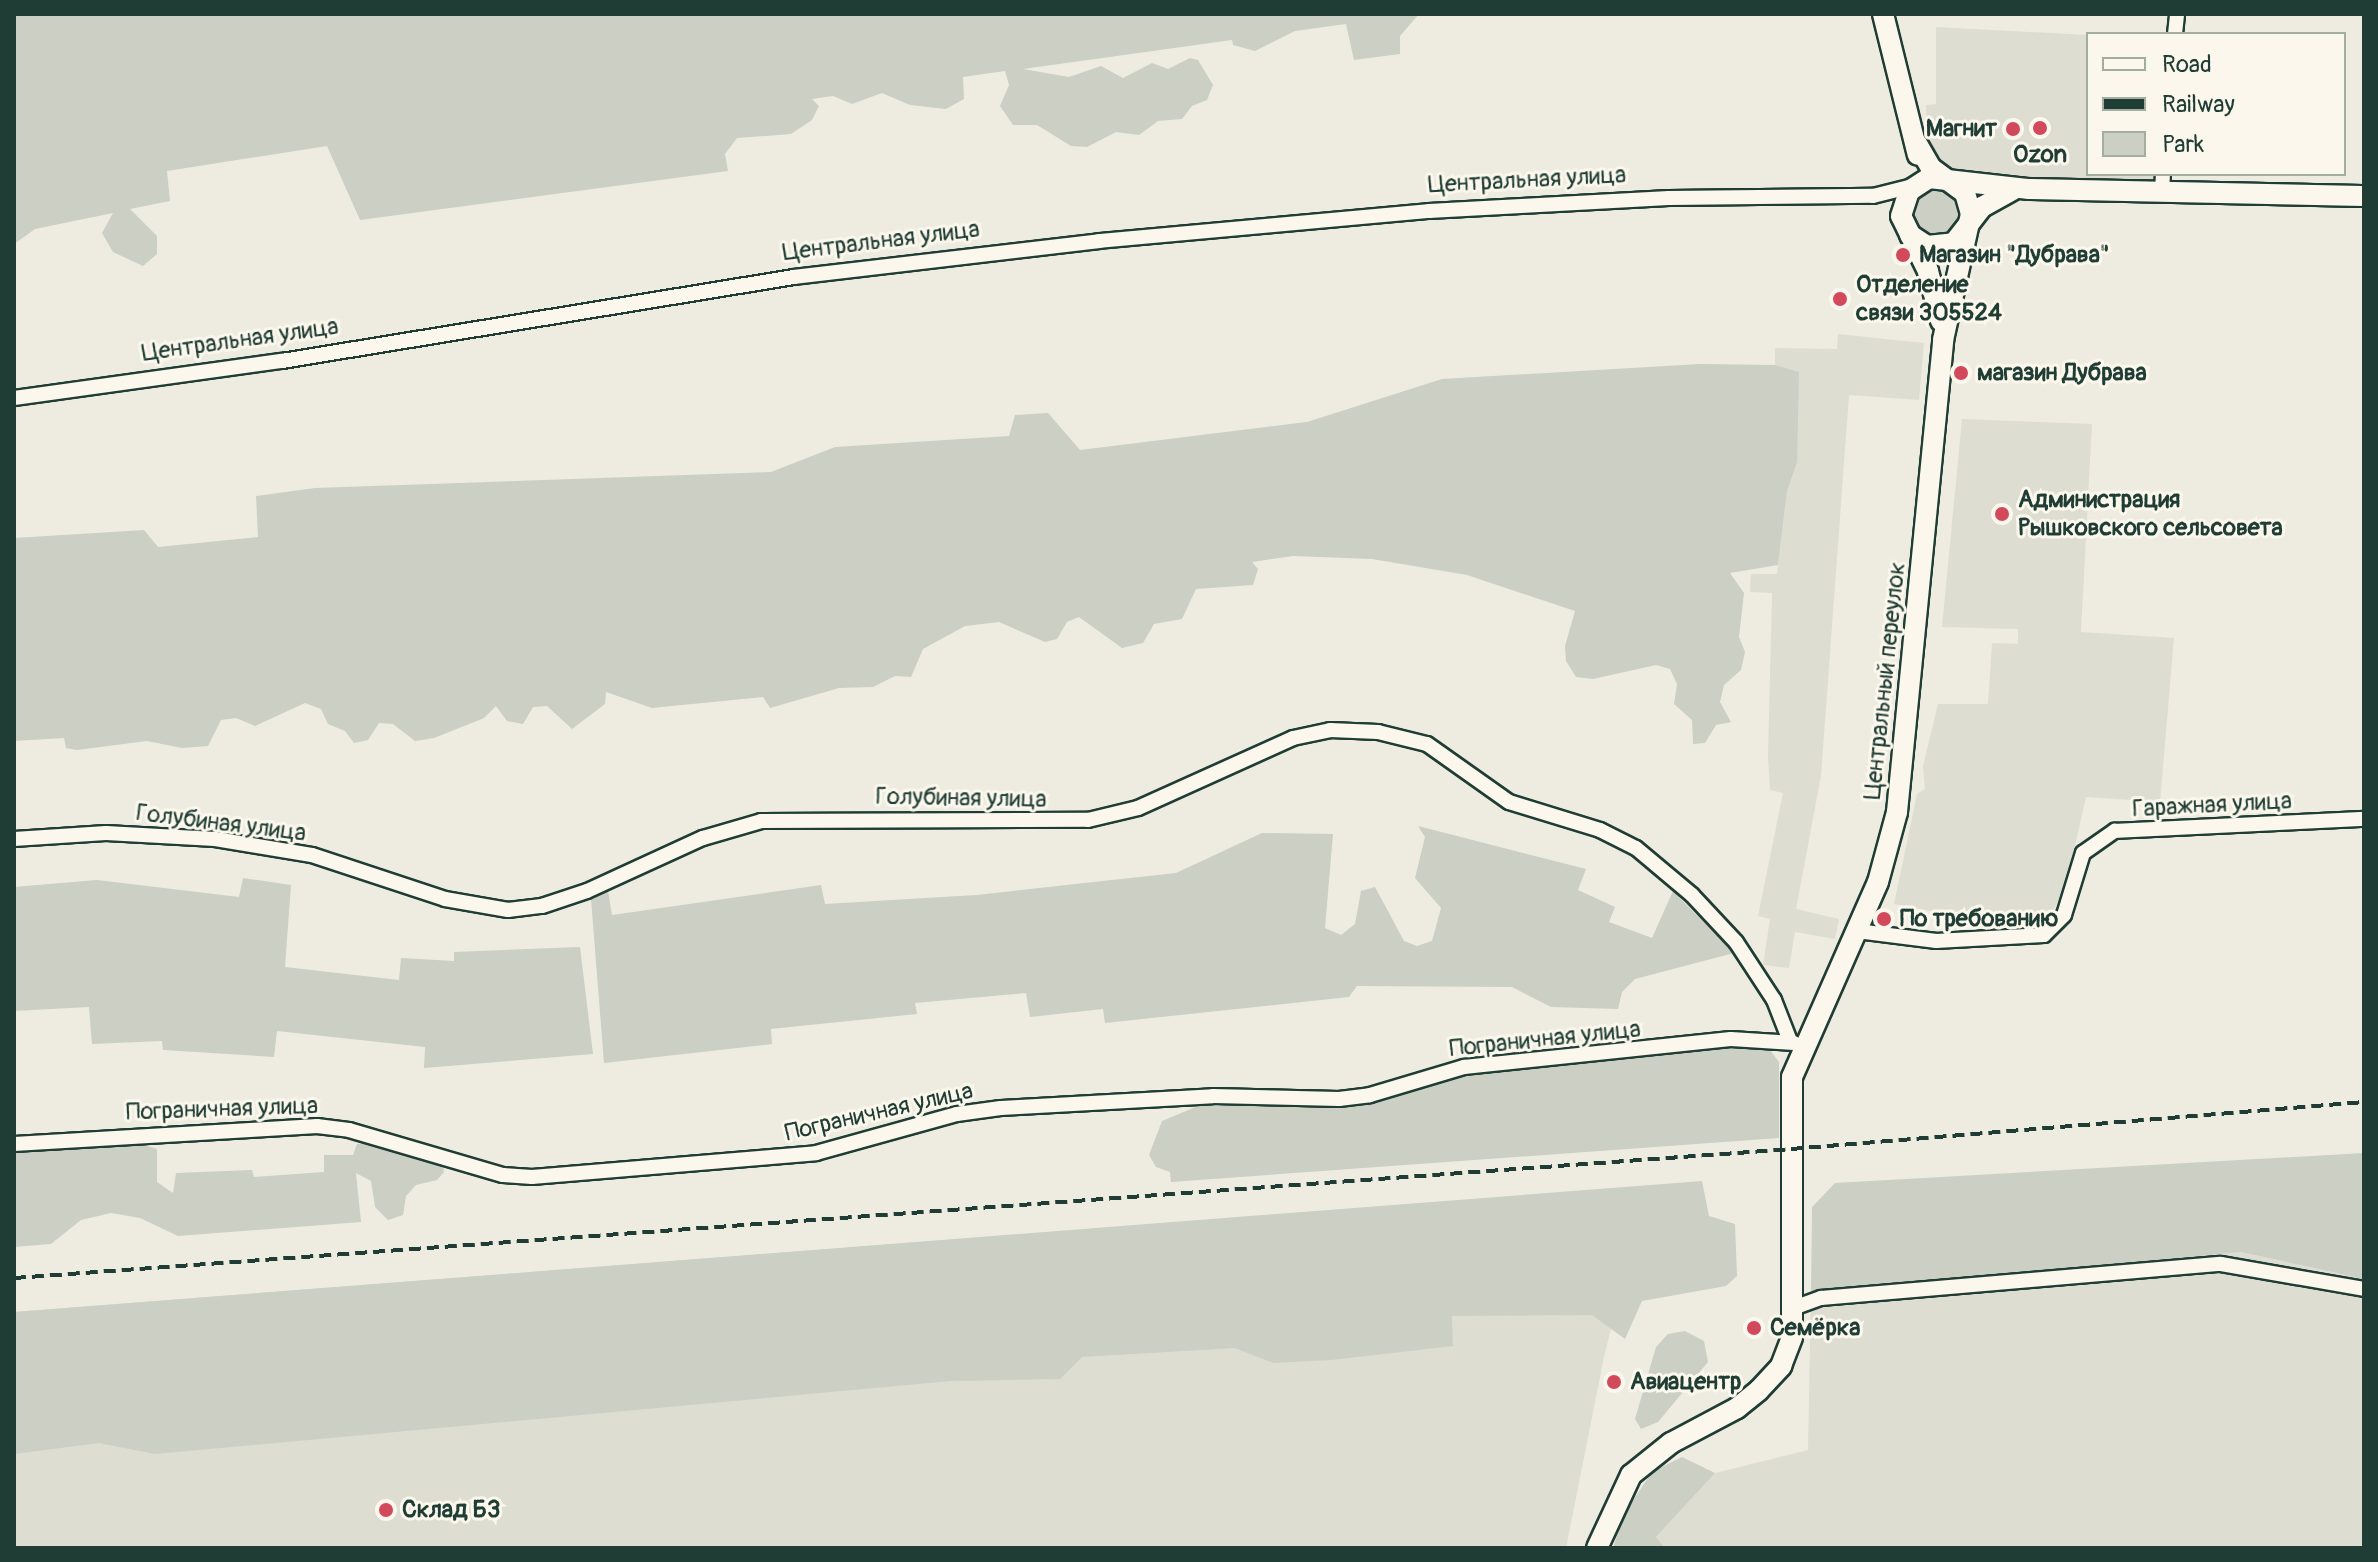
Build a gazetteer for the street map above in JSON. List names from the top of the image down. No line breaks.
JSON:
{"streets":{"main road":["Центральный переулок"],"street":["Центральная улица","Голубиная улица","Гаражная улица","Пограничная улица"]},"crossings":[["Центральный переулок","Голубиная улица"],["Центральный переулок","Гаражная улица"],["Центральный переулок","Пограничная улица"],["Голубиная улица","Пограничная улица"]],"places":["Ozon","Магнит","Магазин \"Дубрава\"","Отделение связи 305524","магазин Дубрава","Администрация Рышковского сельсовета","По требованию","Семёрка","Авиацентр","Склад Б3"],"legend":["Road","Railway","Park"]}
